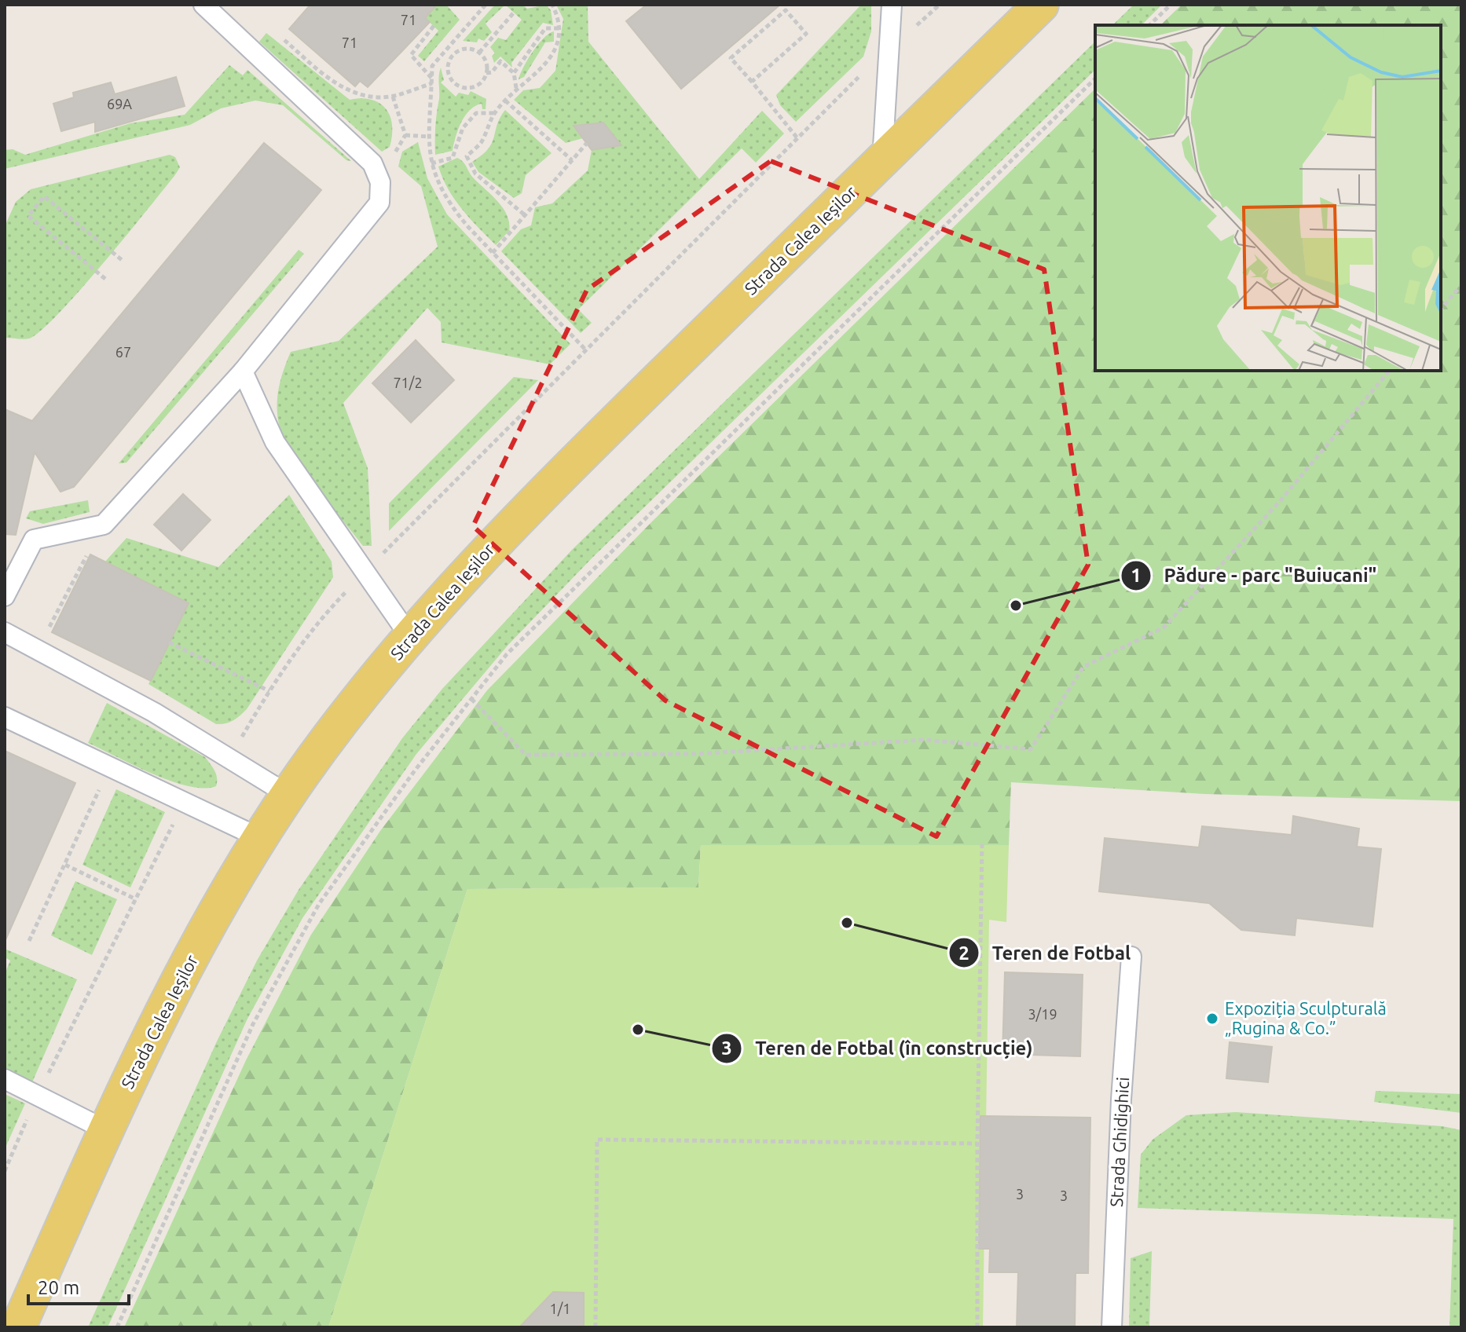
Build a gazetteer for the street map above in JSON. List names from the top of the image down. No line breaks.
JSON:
{"streets":{"main road":["Strada Calea Ieșilor"],"lane":["Strada Ghidighici"]},"places":["Pădure - parc \"Buiucani\"","Teren de Fotbal","Expoziția Sculpturală „Rugina & Co.”","Teren de Fotbal (în construcție)"],"house_numbers":["71","71","69A","67","71/2","3/19","3","3","1/1"],"scale_bar":"20 m"}
